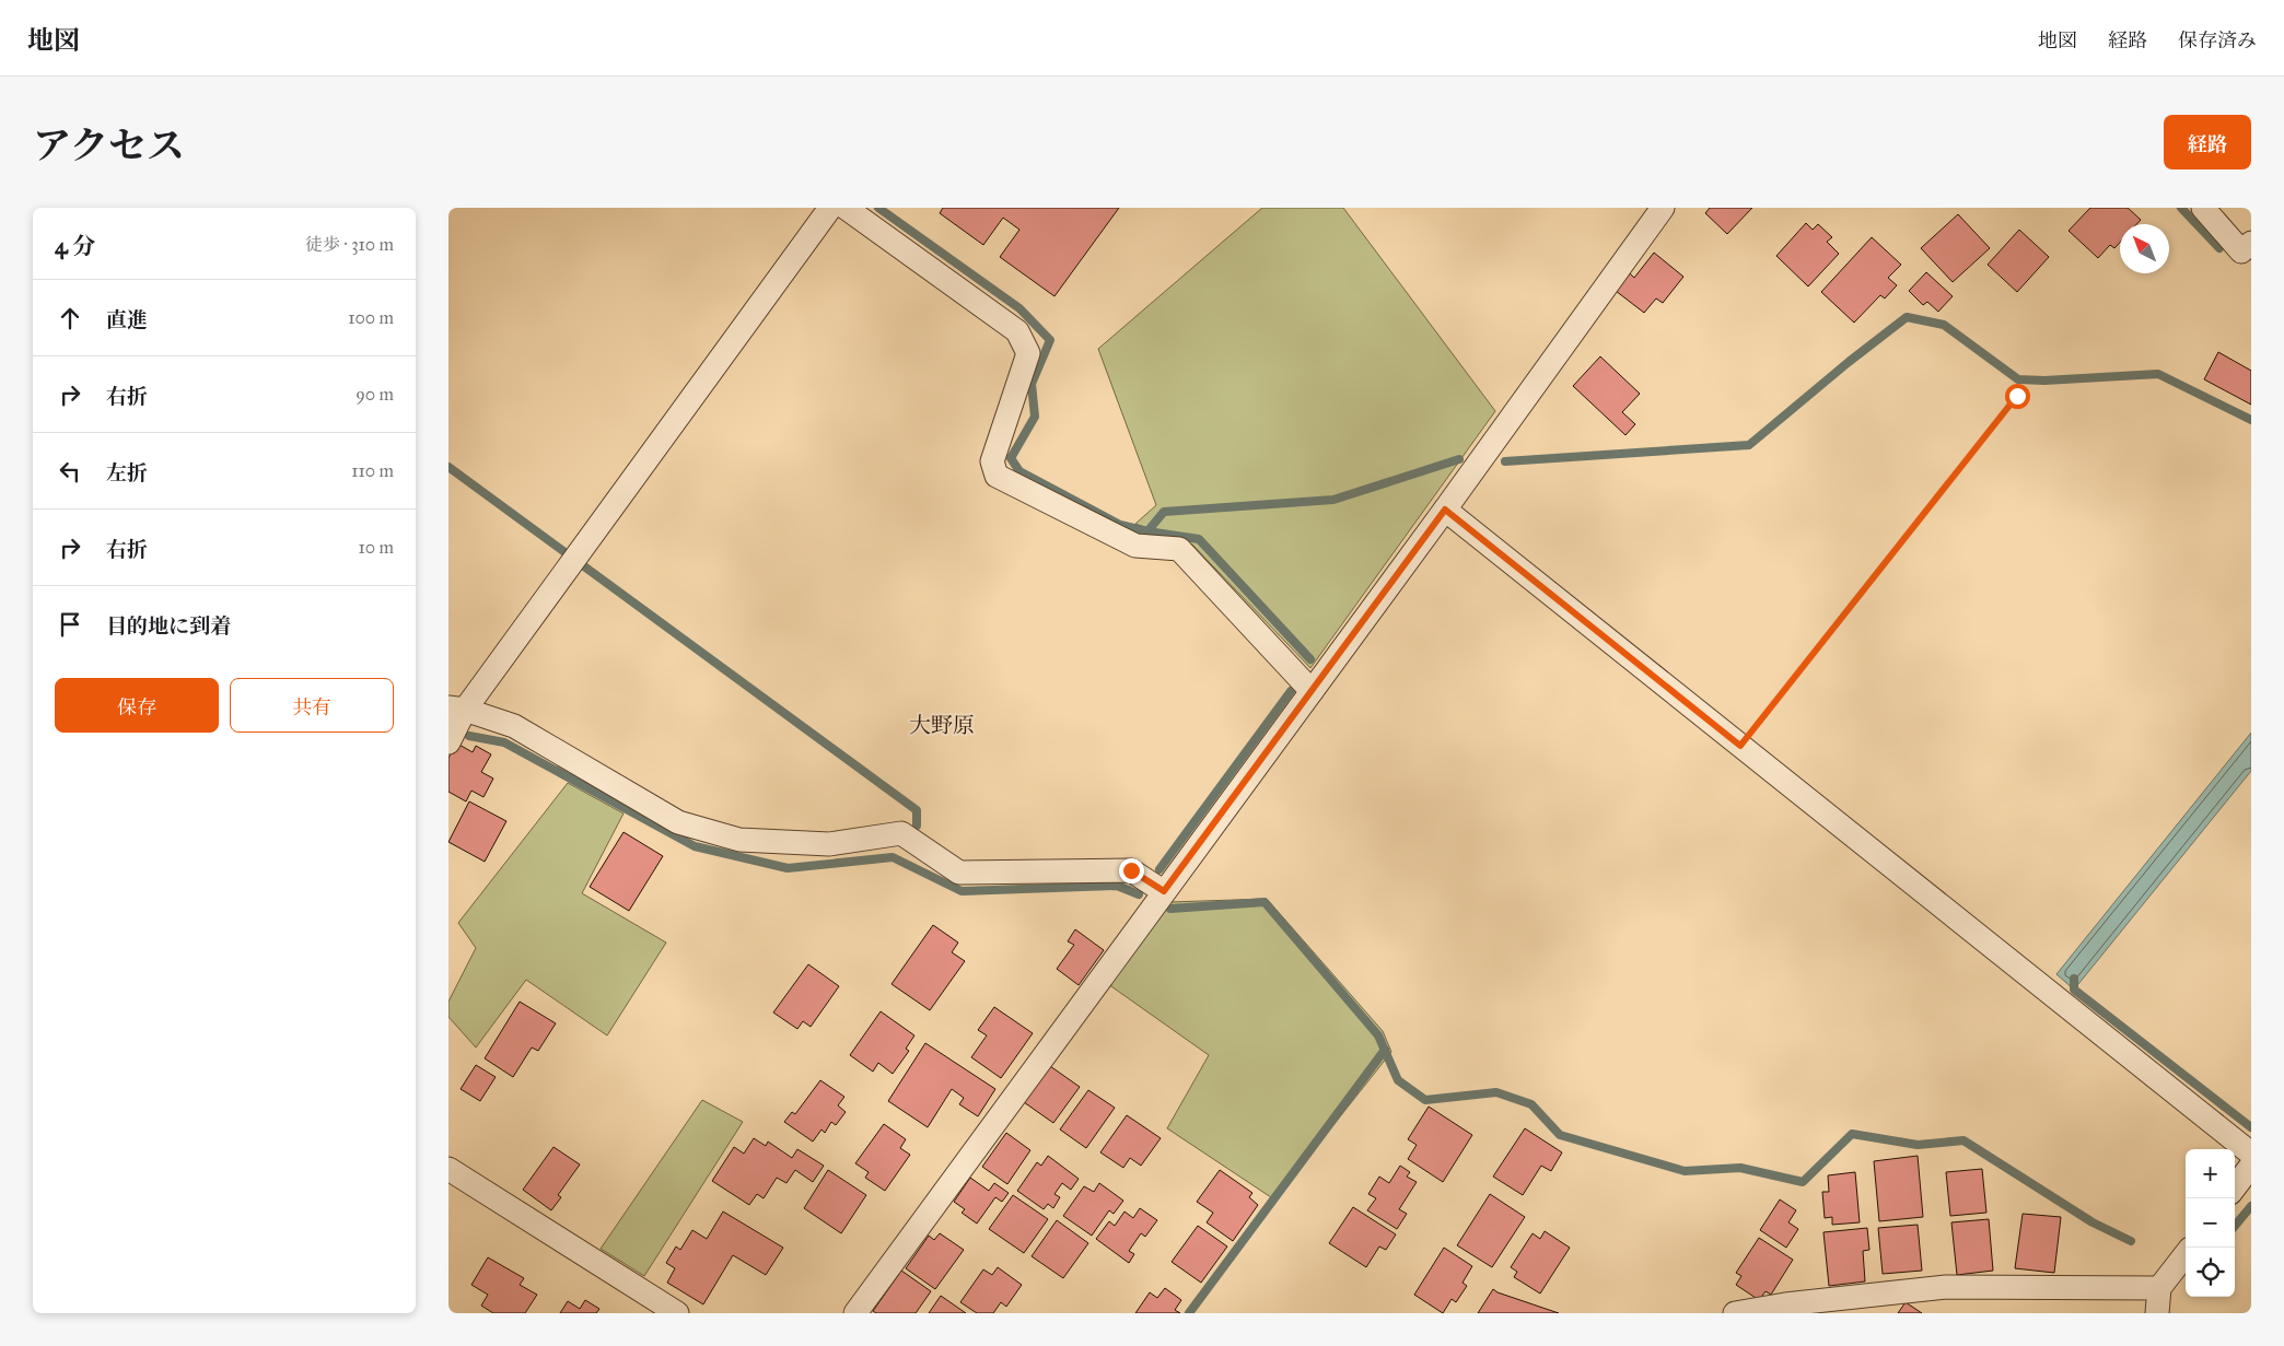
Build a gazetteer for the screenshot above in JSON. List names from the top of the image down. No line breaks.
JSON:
{"districts":["大野原"],"north":"top left","page":{"header":"地図","nav":["地図","経路","保存済み"],"title":"アクセス","buttons":["経路",["保存","共有"]],"heading":["4 分","徒歩 · 310 m"],"list":[["直進","100 m"],["右折","90 m"],["左折","110 m"],["右折","10 m"],"目的地に到着"],"map_buttons":["+","−"]}}
